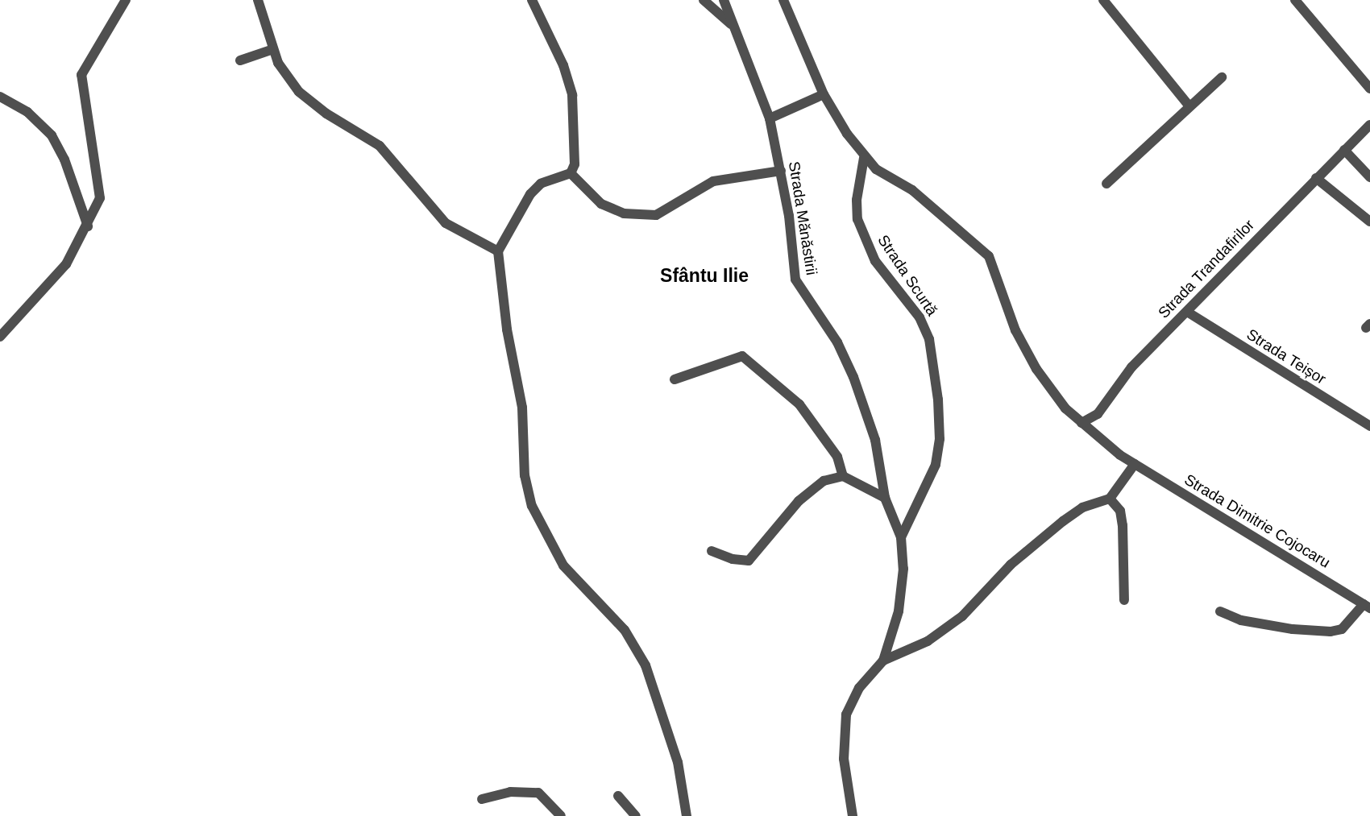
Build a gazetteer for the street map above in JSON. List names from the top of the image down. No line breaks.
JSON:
{"streets":{"street":["Strada Mănăstirii","Strada Trandafirilor","Strada Scurtă","Strada Teișor","Strada Dimitrie Cojocaru"]},"crossings":[["Strada Mănăstirii","Strada Scurtă"],["Strada Trandafirilor","Strada Teișor"],["Strada Trandafirilor","Strada Dimitrie Cojocaru"],["Strada Scurtă","Strada Dimitrie Cojocaru"]],"districts":["Sfântu Ilie"]}
